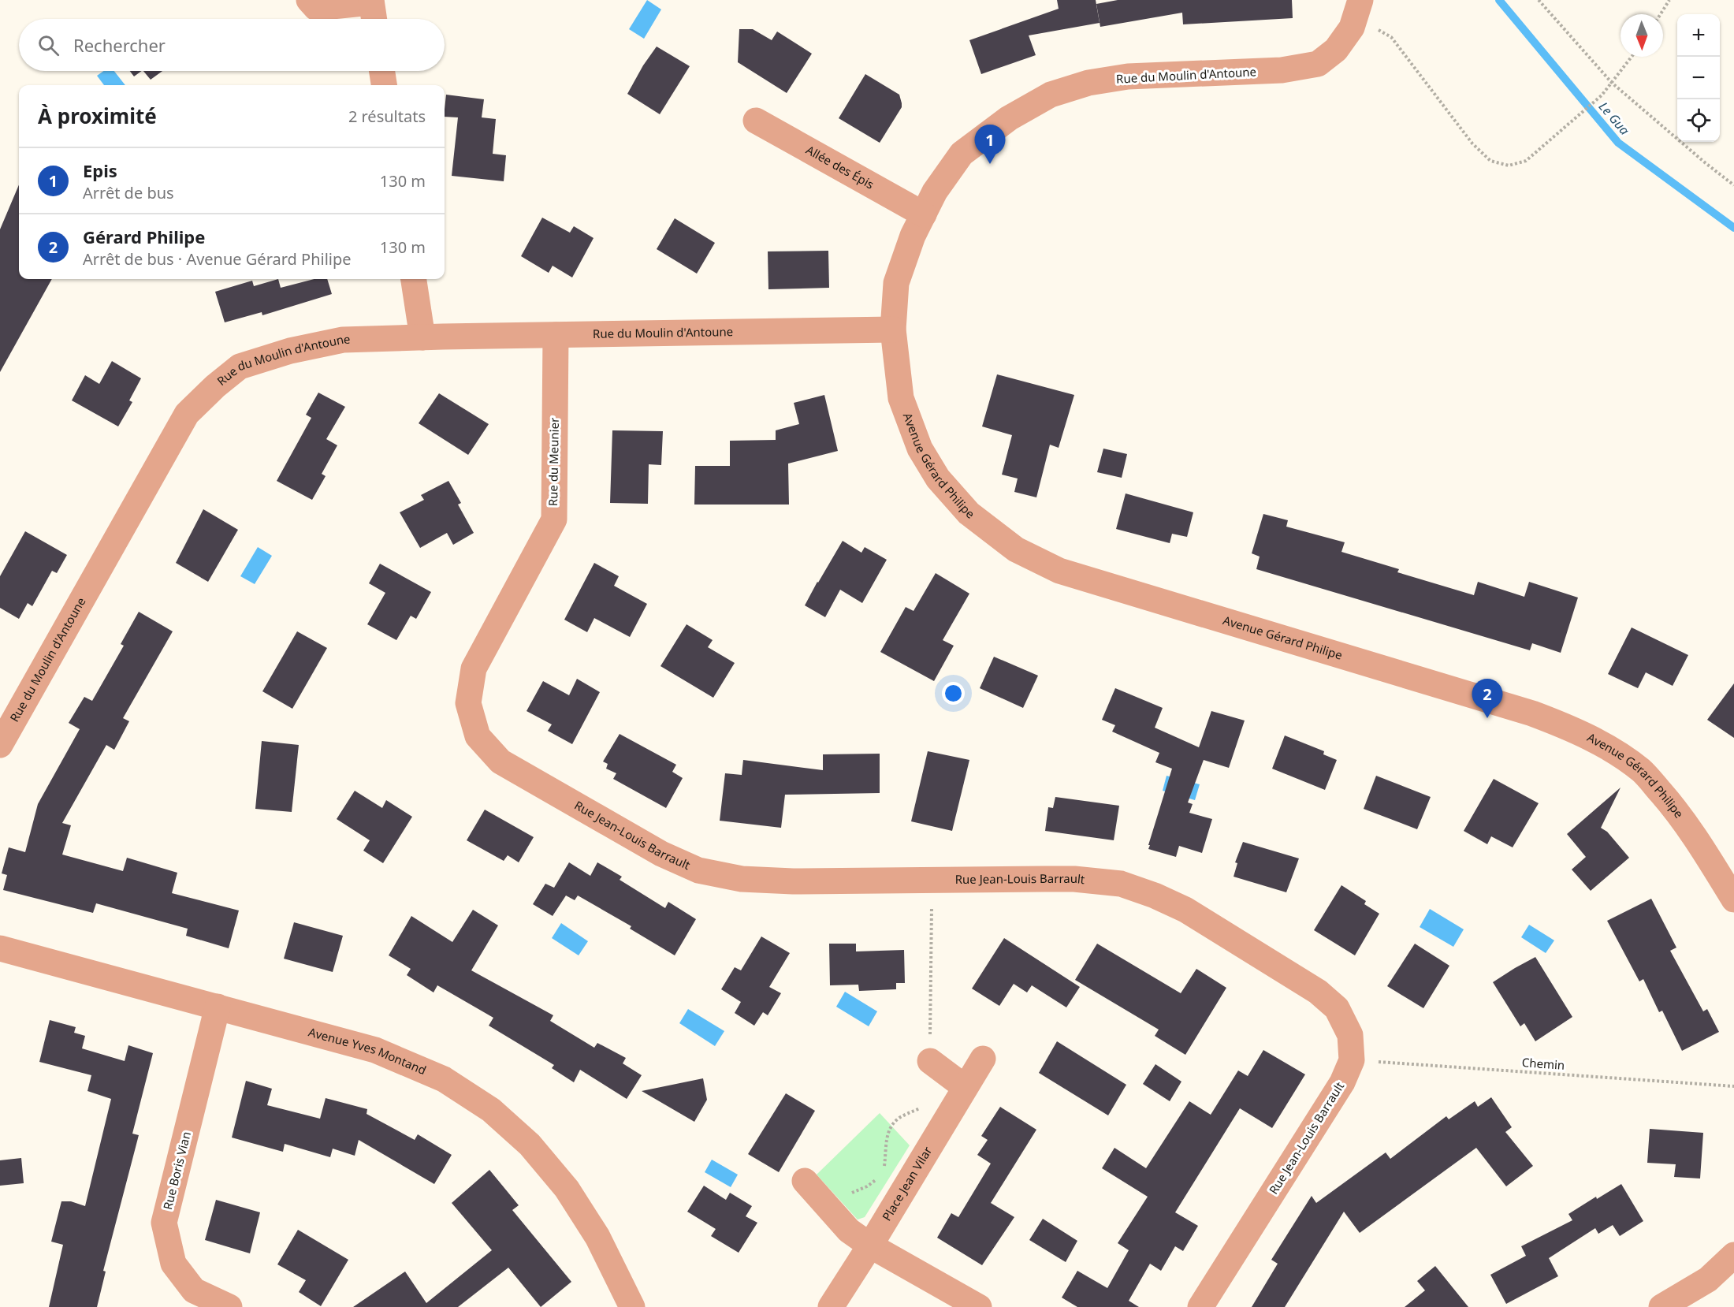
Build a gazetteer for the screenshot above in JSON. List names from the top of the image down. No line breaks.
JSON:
{"streets":{"street":["Rue du Moulin d'Antoune","Allée des Épis","Rue du Meunier","Avenue Gérard Philipe","Rue Jean-Louis Barrault","Avenue Yves Montand","Rue Boris Vian","Place Jean Vilar"],"path":["Chemin"]},"crossings":[["Rue du Moulin d'Antoune","Allée des Épis"],["Rue du Moulin d'Antoune","Rue du Meunier"],["Rue du Moulin d'Antoune","Avenue Gérard Philipe"],["Rue du Meunier","Rue Jean-Louis Barrault"],["Rue Jean-Louis Barrault","Chemin"],["Avenue Yves Montand","Rue Boris Vian"]],"water":["Le Gua"],"north":"bottom","page":{"map_buttons":["+","−"],"search":"Rechercher","heading":["À proximité","2 résultats"],"pins":["1","2"],"list":[{"mark":"1","name":"Epis","note":"Arrêt de bus","value":"130 m"},{"mark":"2","name":"Gérard Philipe","note":"Arrêt de bus · Avenue Gérard Philipe","value":"130 m"}]}}
